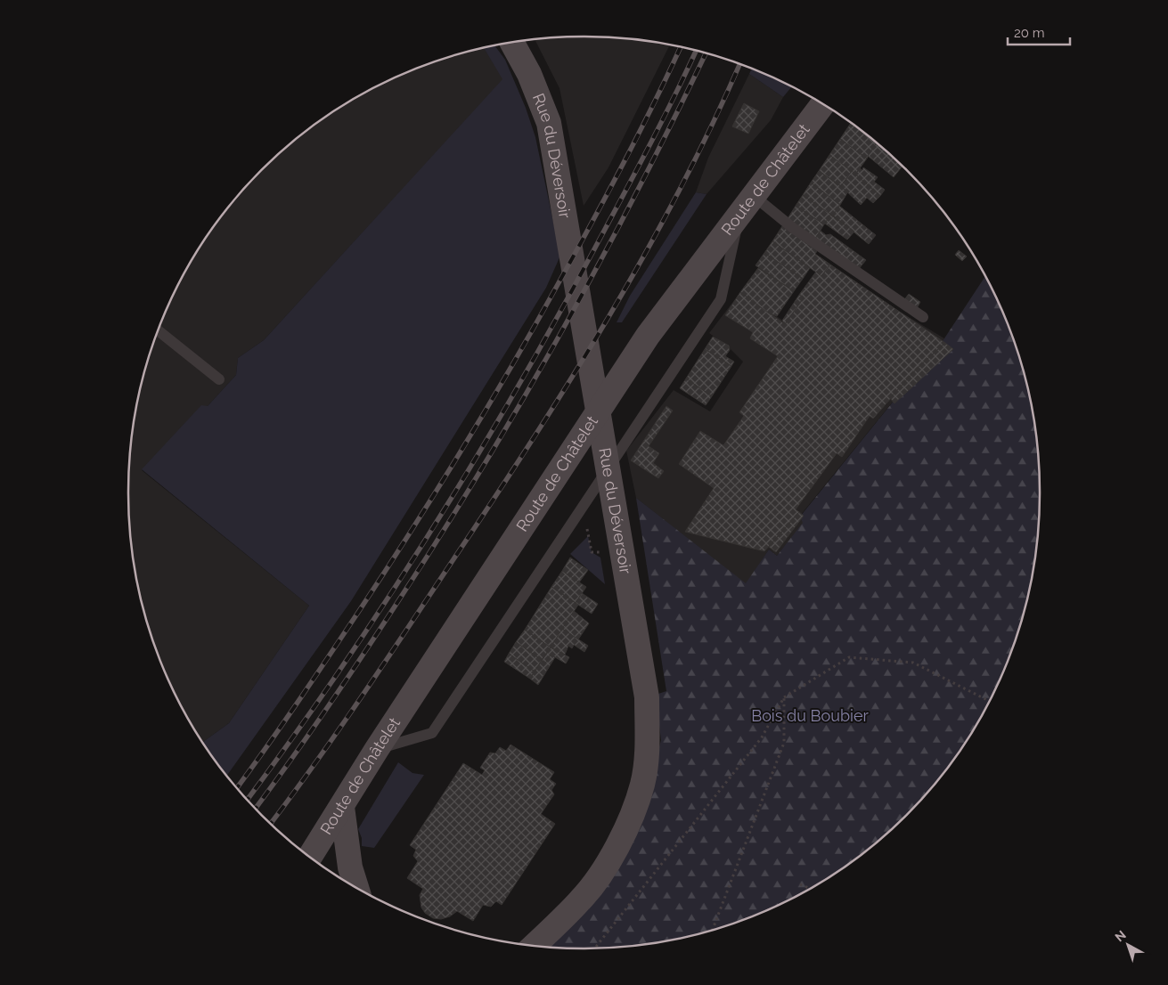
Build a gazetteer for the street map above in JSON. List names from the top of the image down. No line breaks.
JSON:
{"streets":{"main road":["Rue du Déversoir","Route de Châtelet"]},"parks":["Bois du Boubier"],"scale_bar":"20 m","north":"top left"}
